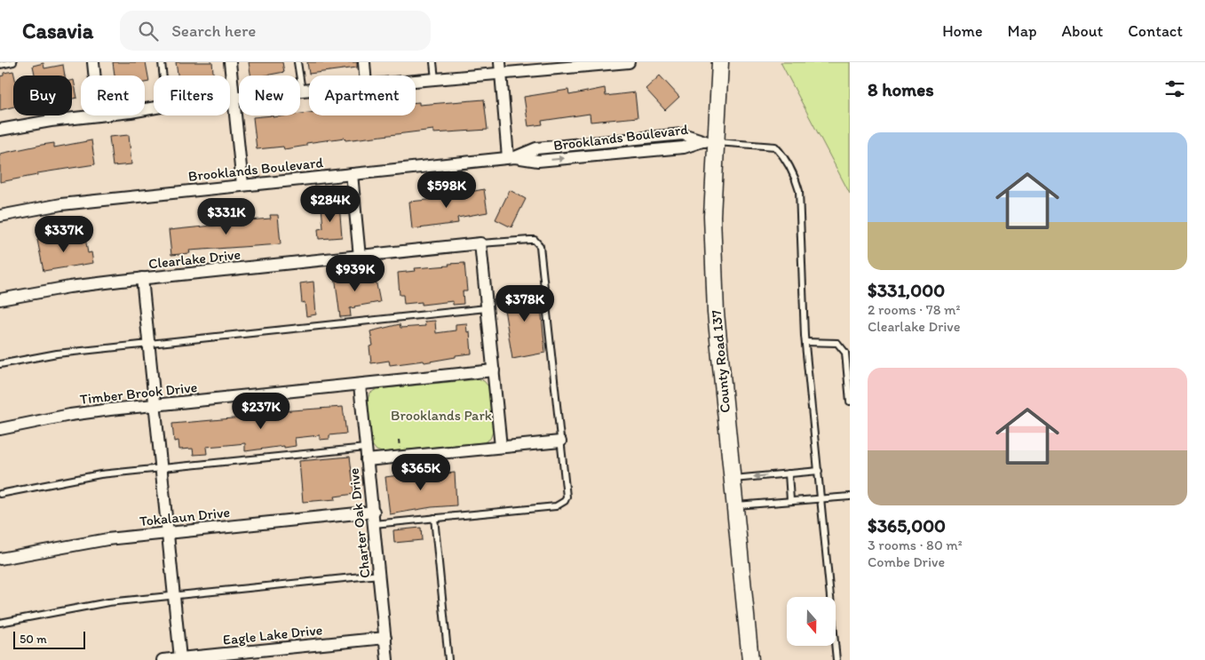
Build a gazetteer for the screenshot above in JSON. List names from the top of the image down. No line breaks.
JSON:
{"streets":{"street":["Brooklands Boulevard","Clearlake Drive","County Road 137","Timber Brook Drive","Tokalaun Drive","Charter Oak Drive","Eagle Lake Drive"]},"crossings":[["Brooklands Boulevard","County Road 137"],["Timber Brook Drive","Charter Oak Drive"],["Tokalaun Drive","Charter Oak Drive"],["Charter Oak Drive","Eagle Lake Drive"]],"parks":["Brooklands Park"],"scale_bar":"50 m","north":"bottom","page":{"header":"Casavia","search":"Search here","nav":["Home","Map","About","Contact"],"heading":"8 homes","chip":["Buy","Rent","Filters","New","Apartment"],"list":[{"name":"$331,000","note":"2 rooms · 78 m² · Clearlake Drive"},{"name":"$365,000","note":"3 rooms · 80 m² · Combe Drive"}],"price":["$598K","$284K","$331K","$337K","$939K","$378K","$237K","$365K"],"scale":"50 m"}}
